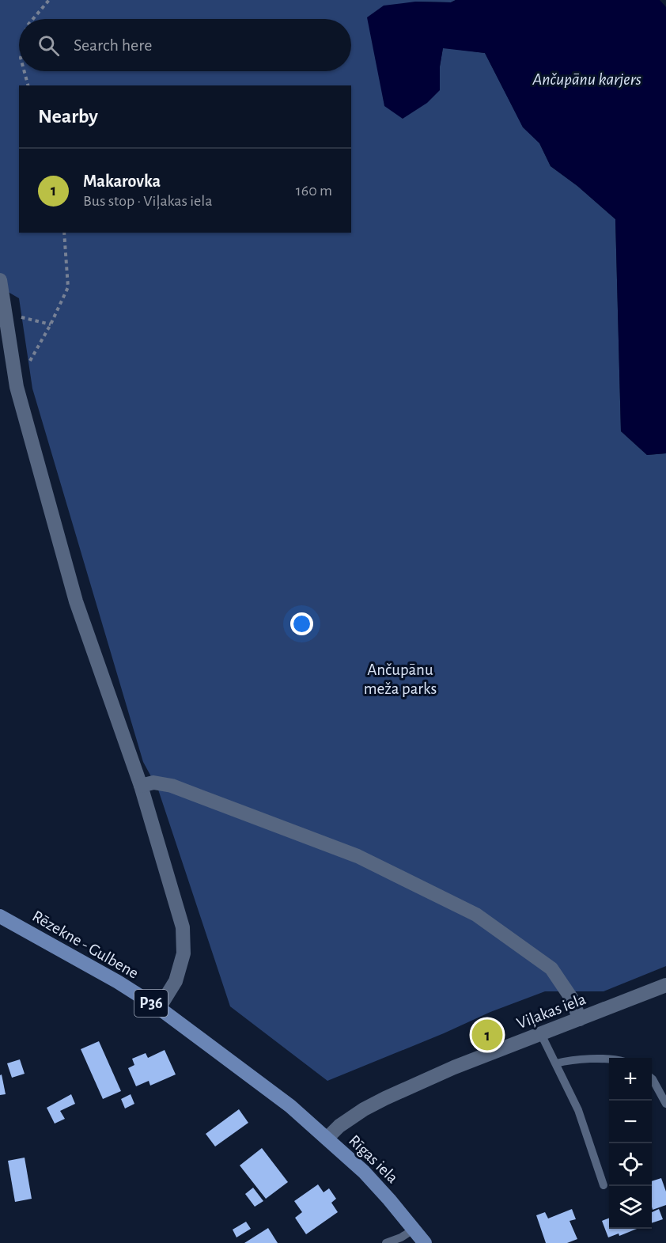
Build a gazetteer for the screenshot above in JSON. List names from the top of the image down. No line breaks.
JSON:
{"streets":{"main road":["Rēzekne - Gulbene","P36","Rīgas iela"],"street":["Viļakas iela"]},"crossings":[["Rēzekne - Gulbene","Rīgas iela"],["Viļakas iela","Rīgas iela"]],"water":["Ančupānu karjers"],"parks":["Ančupānu meža parks"],"page":{"search":"Search here","heading":"Nearby","list":[{"mark":"1","name":"Makarovka","note":"Bus stop · Viļakas iela","value":"160 m"}],"pins":"1","map_buttons":["+","−"]}}
